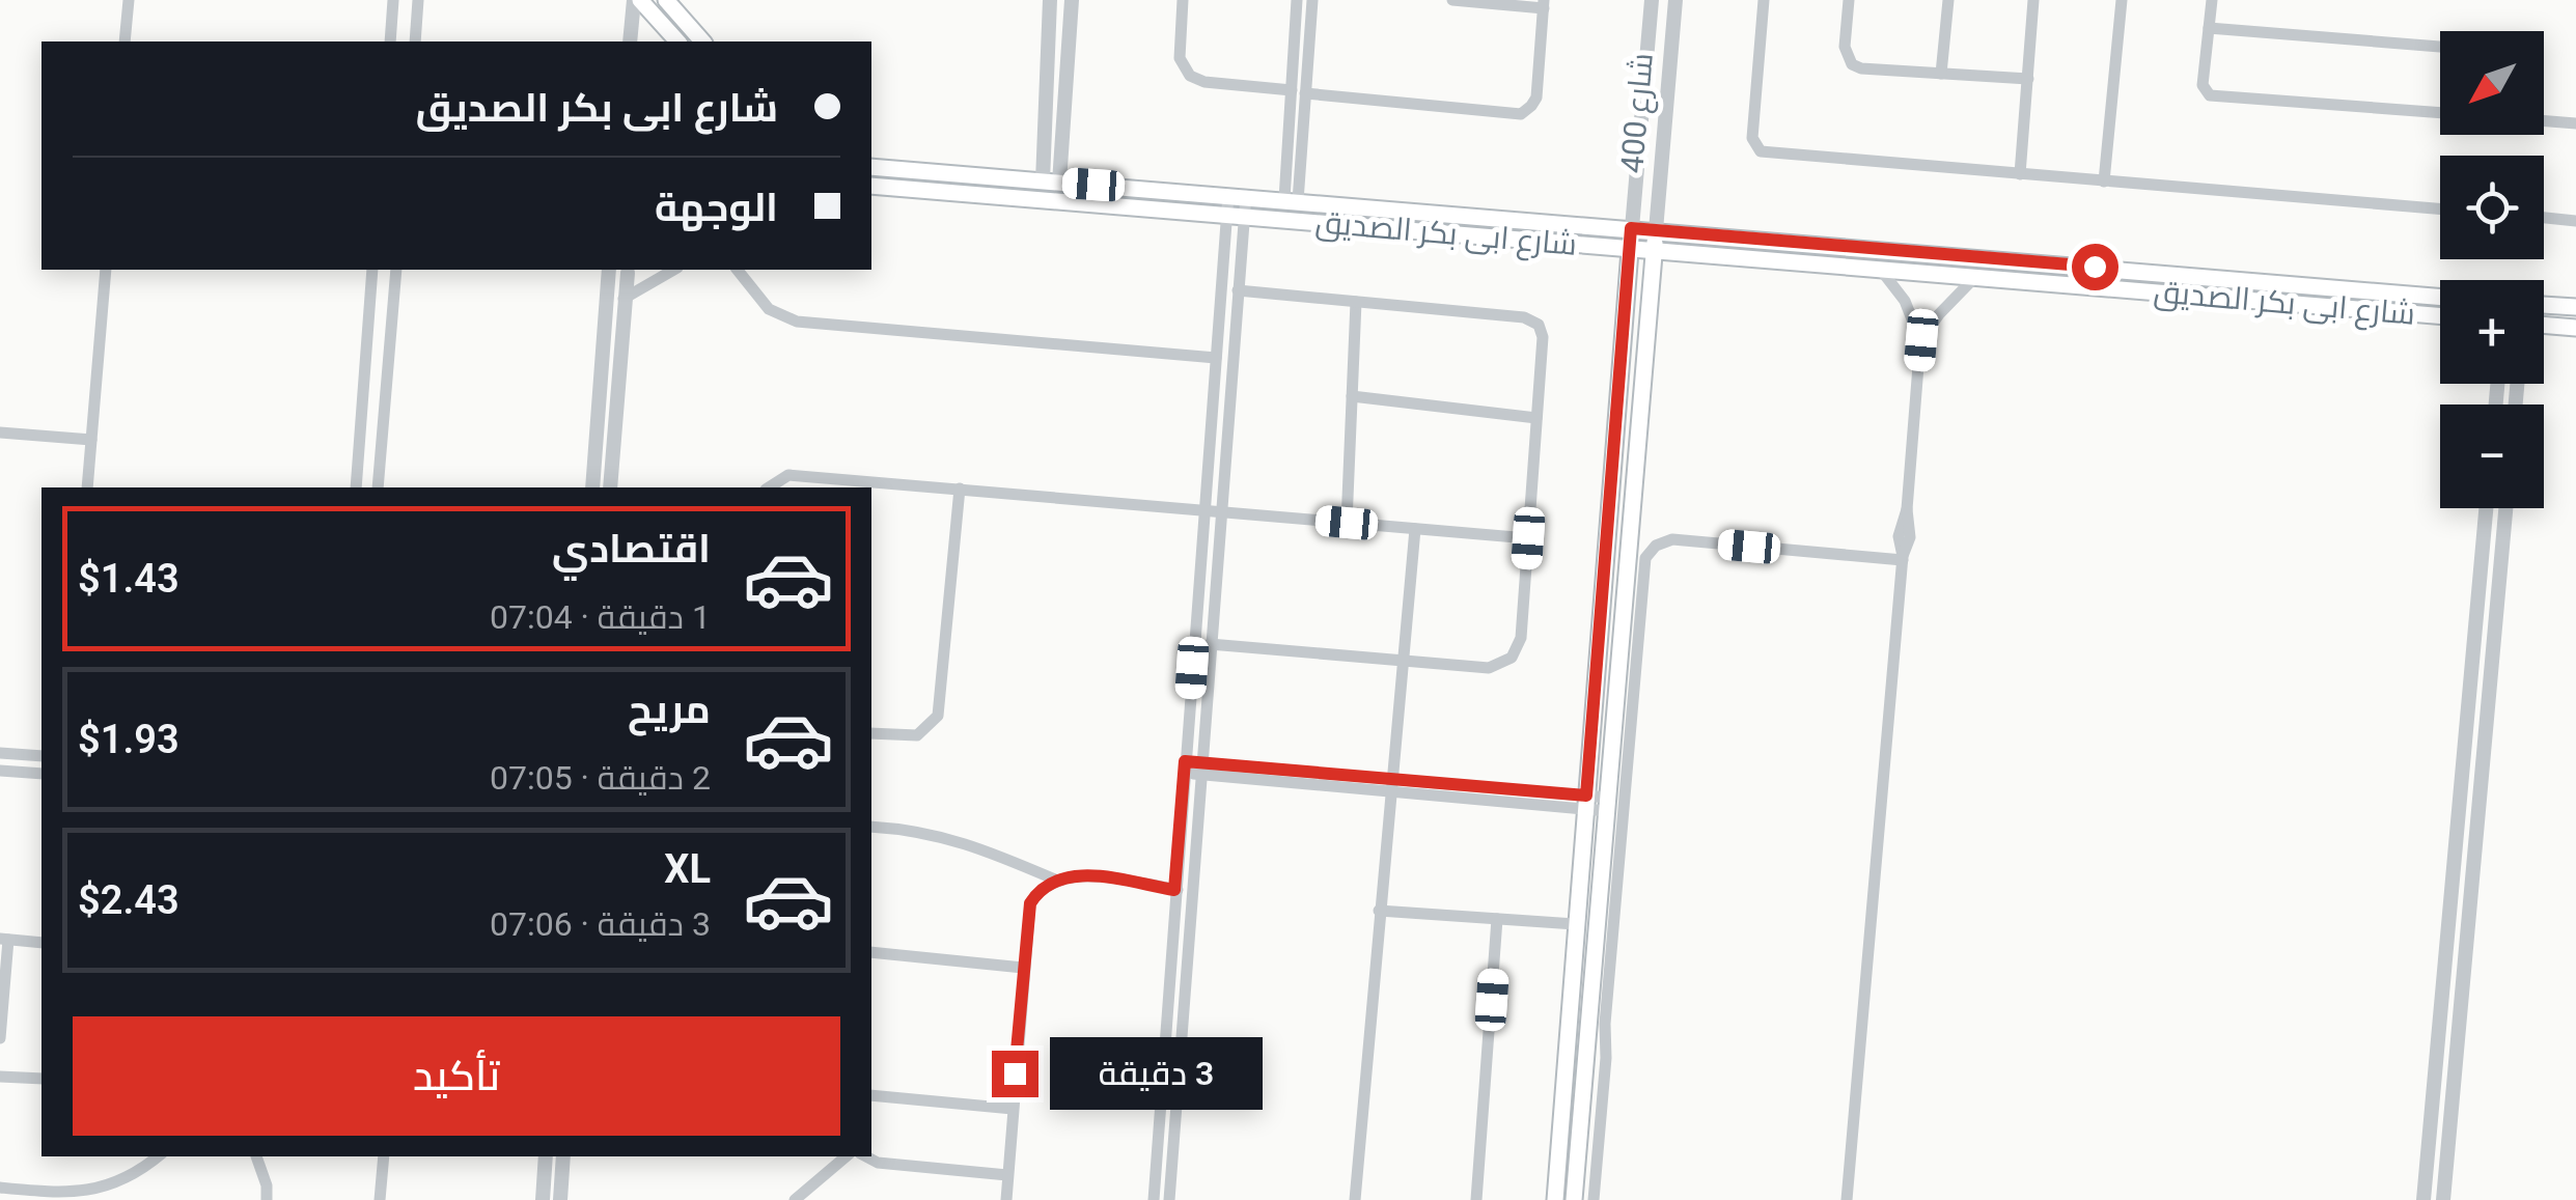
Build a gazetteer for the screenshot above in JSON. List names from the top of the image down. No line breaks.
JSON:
{"streets":{"main road":["شارع ابى بكر الصديق"],"street":["شارع 400"]},"crossings":[["شارع 400","شارع ابى بكر الصديق"]],"north":"bottom left","page":{"map_buttons":["+","−"],"banner":["شارع ابى بكر الصديق","الوجهة"],"list":[{"name":"اقتصادي","note":"1 دقيقة · 07:04","value":"$1.43"},{"name":"مريح","note":"2 دقيقة · 07:05","value":"$1.93"},{"name":"XL","note":"3 دقيقة · 07:06","value":"$2.43"}],"buttons":"تأكيد","bubble":"3 دقيقة"}}
